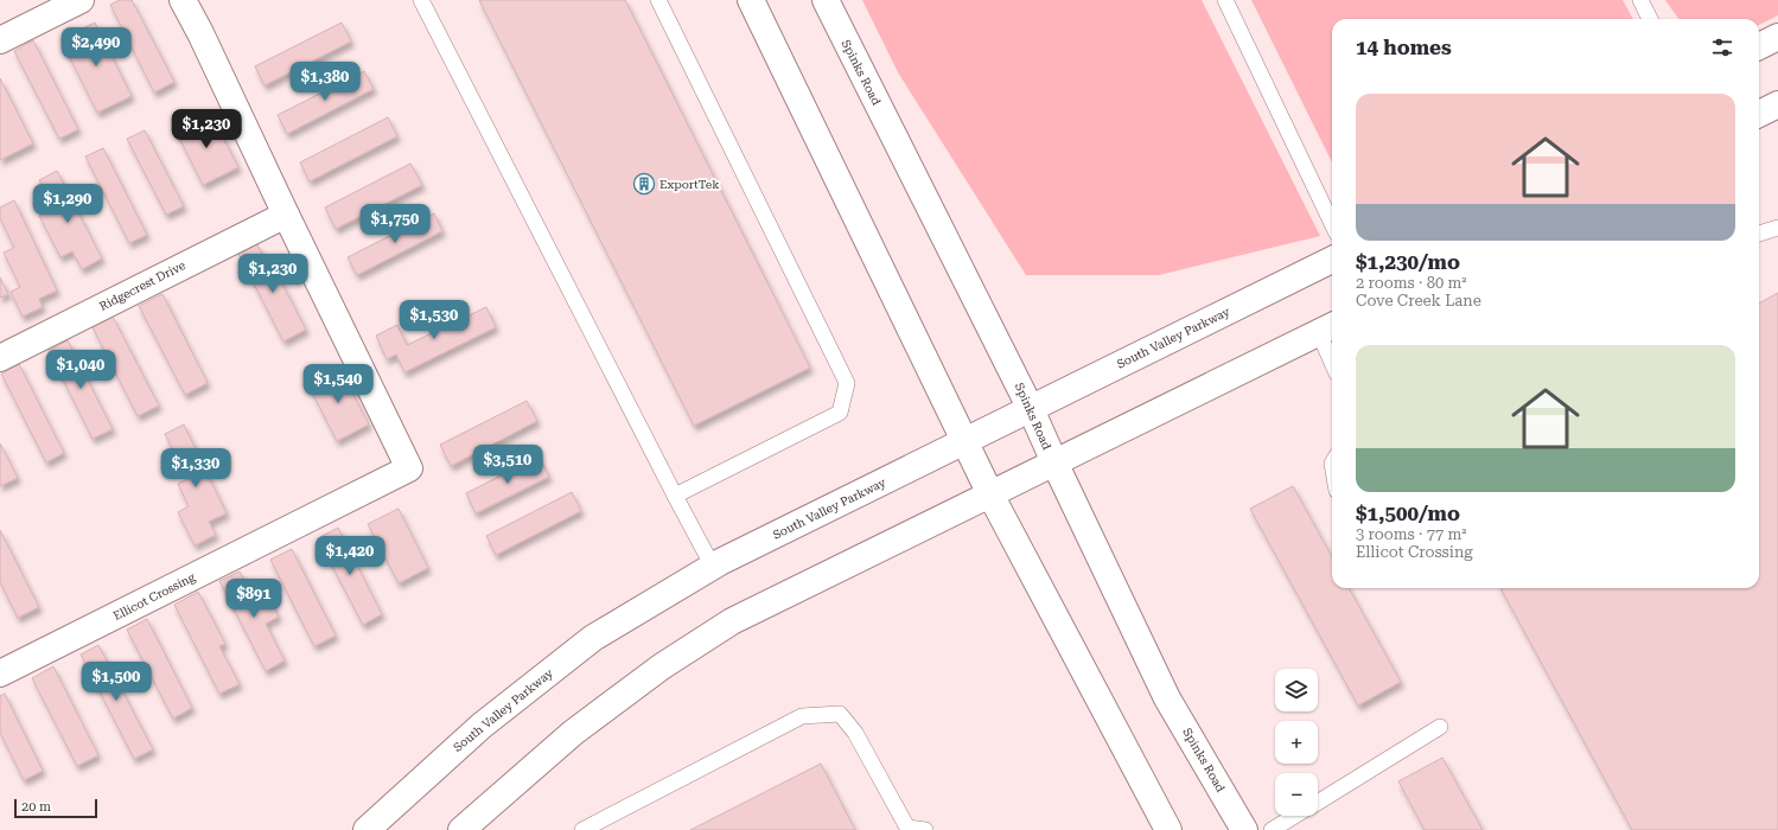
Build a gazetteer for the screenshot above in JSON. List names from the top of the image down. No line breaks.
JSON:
{"streets":{"main road":["Spinks Road","Ridgecrest Drive","South Valley Parkway","Ellicot Crossing"]},"crossings":[["Spinks Road","South Valley Parkway"],["Ridgecrest Drive","Ellicot Crossing"]],"places":{"building":["ExportTek"]},"scale_bar":"20 m","page":{"heading":"14 homes","price":["$2,490","$1,380","$1,230","$1,290","$1,750","$1,230","$1,530","$1,040","$1,540","$3,510","$1,330","$1,420","$891","$1,500"],"list":[{"name":"$1,230/mo","note":"2 rooms · 80 m² · Cove Creek Lane"},{"name":"$1,500/mo","note":"3 rooms · 77 m² · Ellicot Crossing"}],"map_buttons":["+","−"],"scale":"20 m"}}
